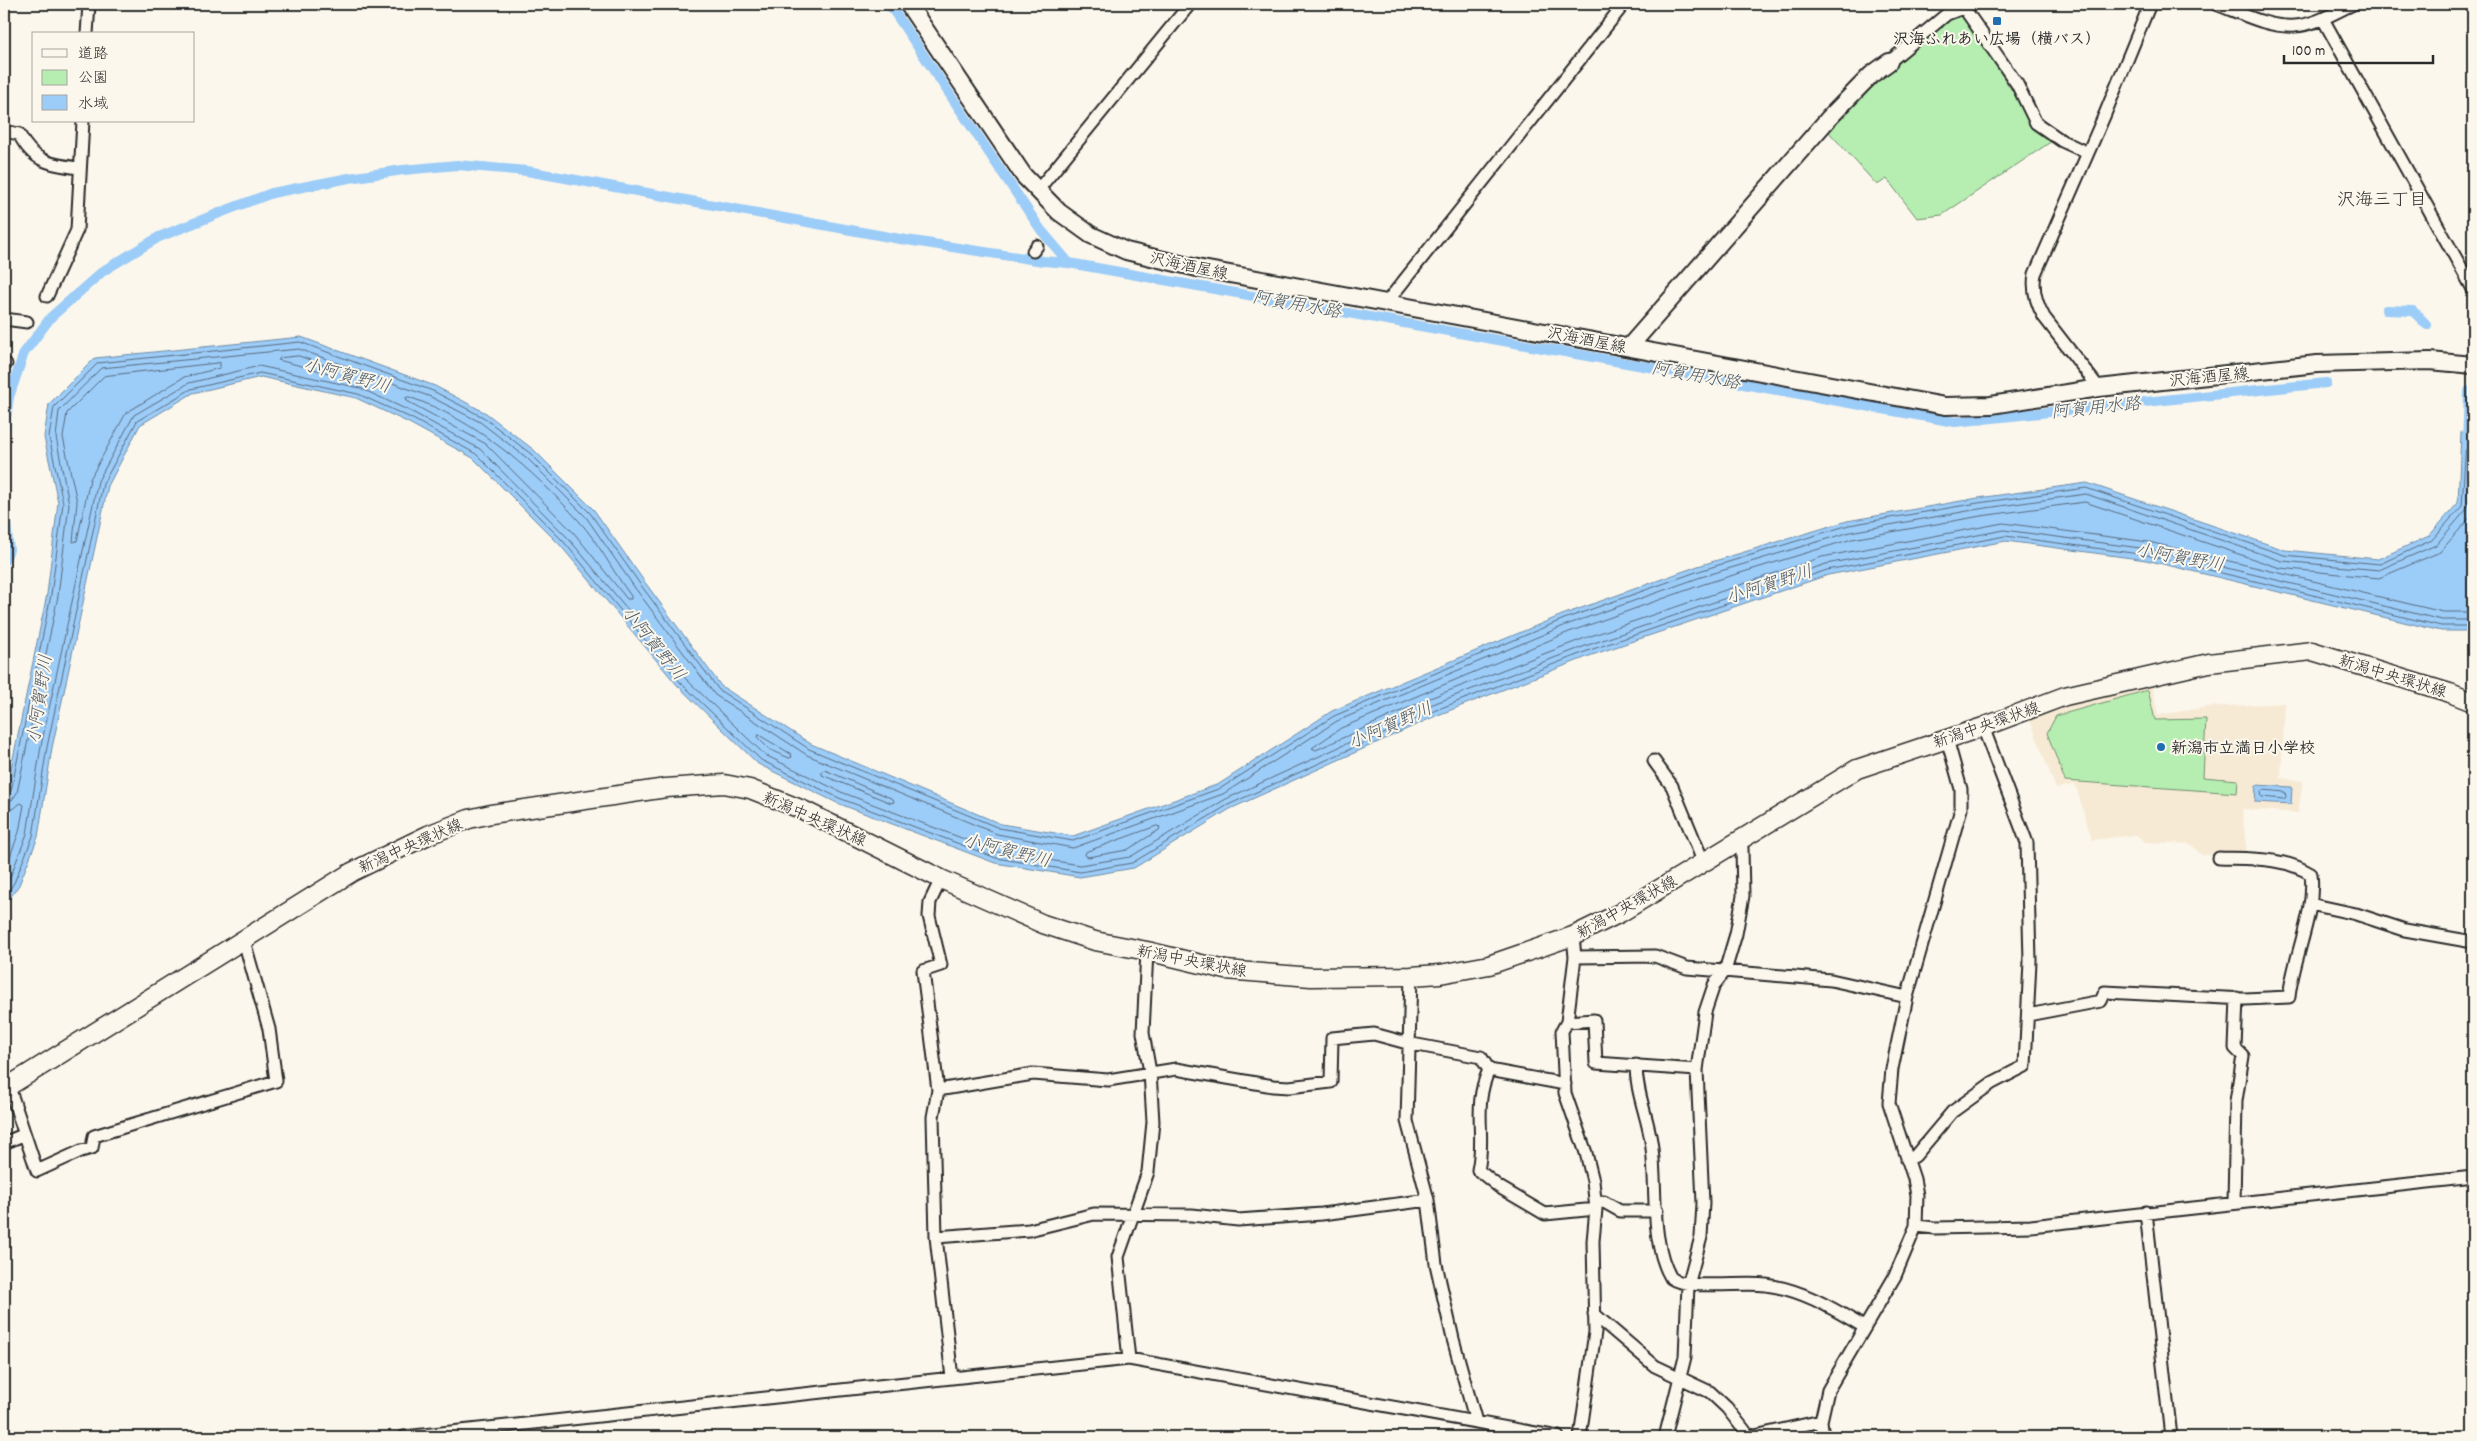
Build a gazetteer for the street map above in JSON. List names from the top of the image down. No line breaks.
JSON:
{"streets":{"main road":["沢海酒屋線","新潟中央環状線"]},"districts":["沢海三丁目"],"water":["阿賀用水路","小阿賀野川"],"places":{"transit":["沢海ふれあい広場（横バス）"],"other":["新潟市立満日小学校"]},"legend":["道路","公園","水域"],"scale_bar":"100 m"}
